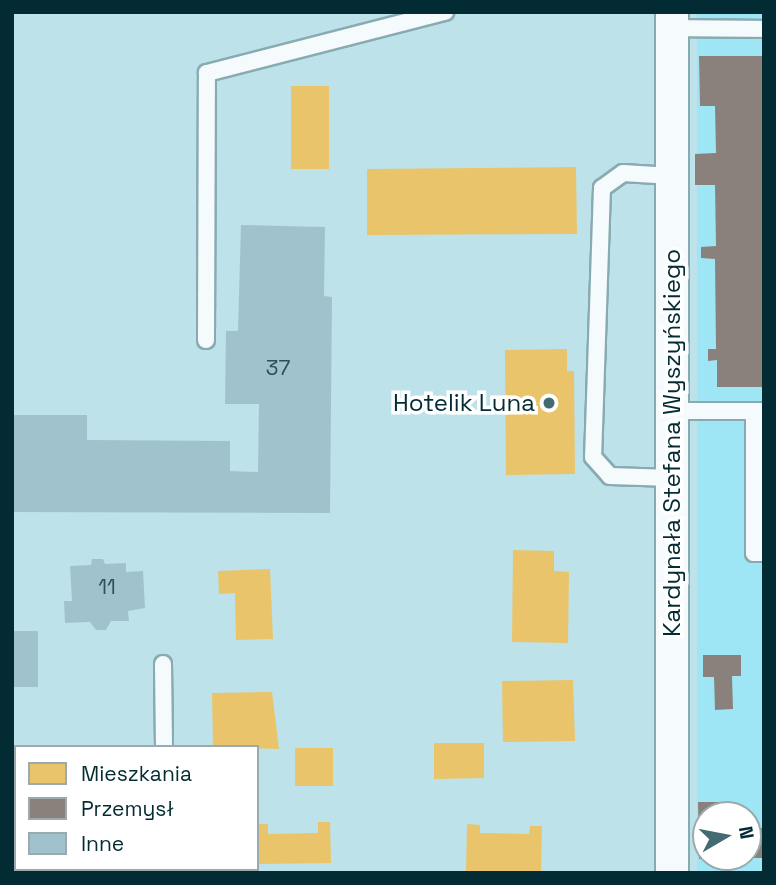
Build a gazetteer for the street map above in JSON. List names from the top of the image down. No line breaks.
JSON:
{"streets":{"street":["Kardynała Stefana Wyszyńskiego"]},"places":["Hotelik Luna"],"house_numbers":["37","11"],"legend":["Mieszkania","Przemysł","Inne"],"north":"right"}
